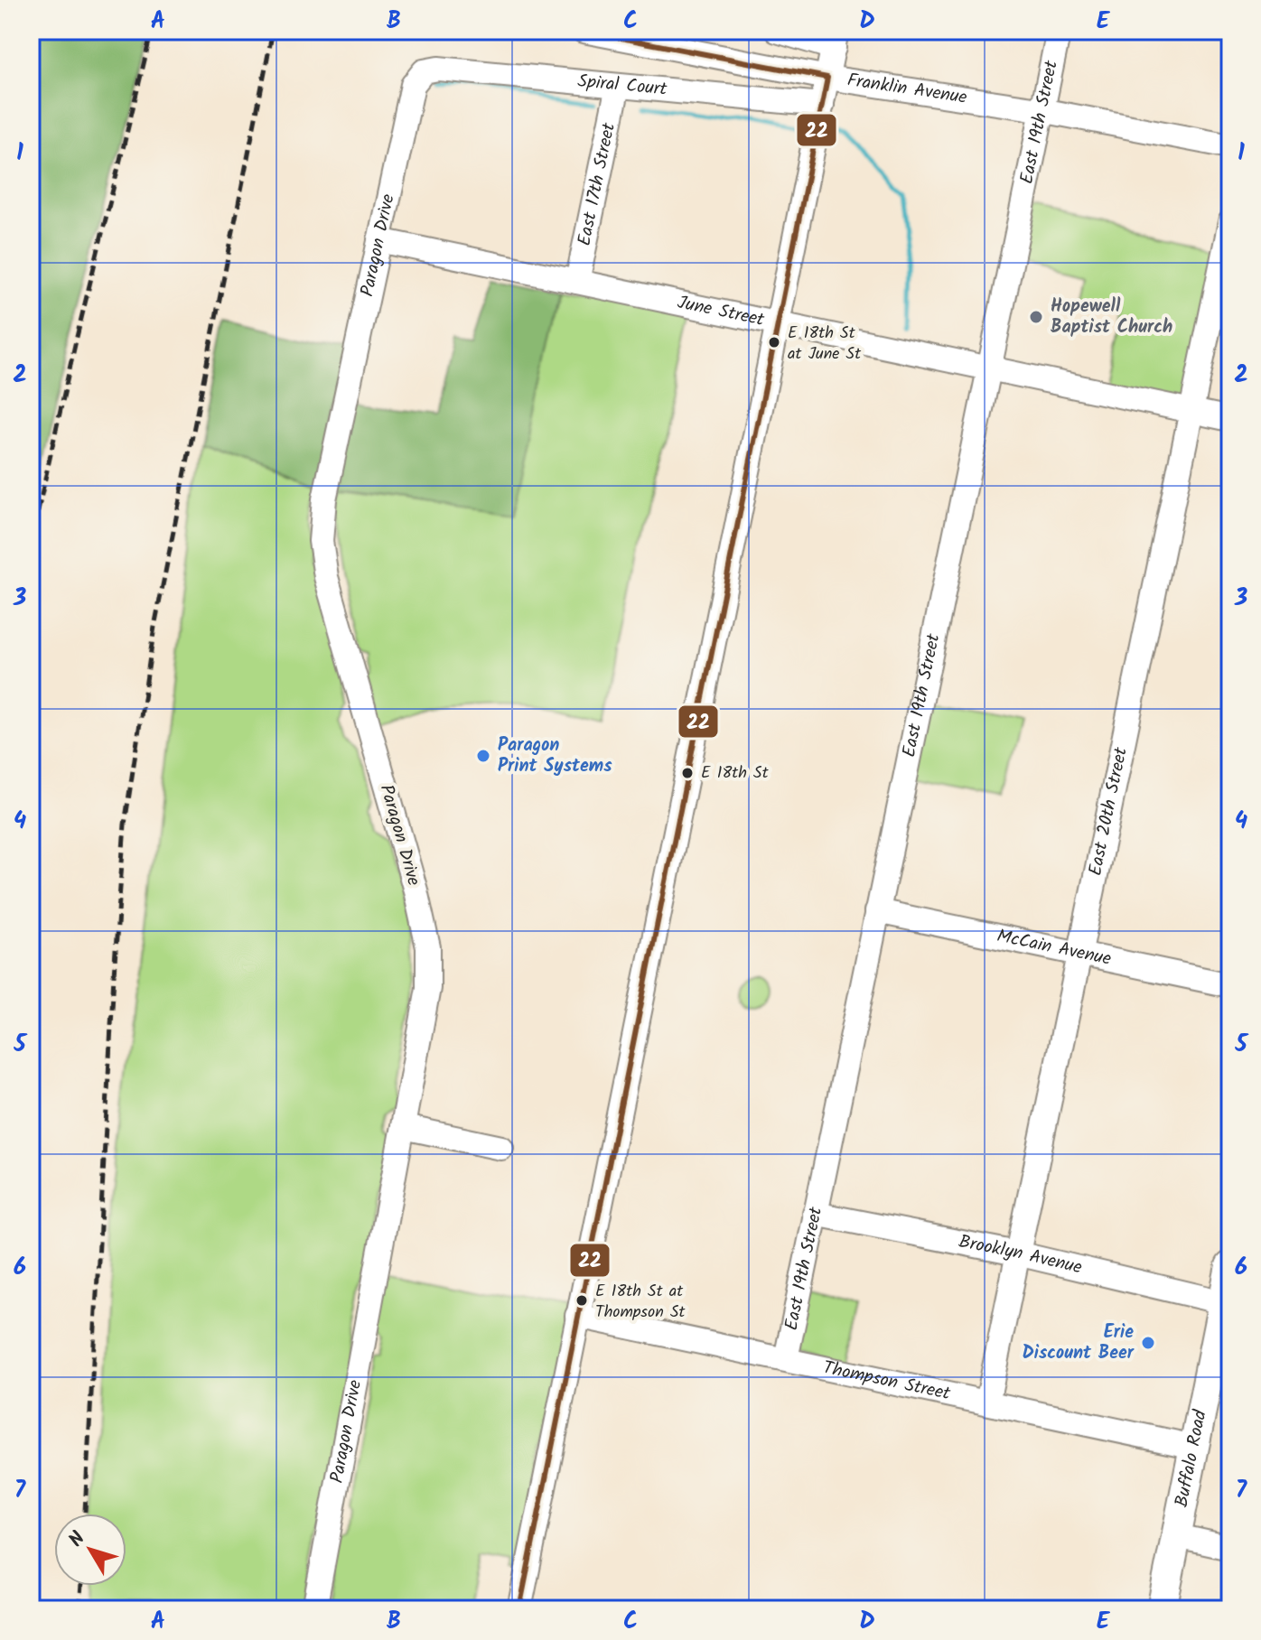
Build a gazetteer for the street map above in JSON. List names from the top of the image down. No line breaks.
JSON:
{"streets":{"main road":["Buffalo Road"],"street":["Spiral Court","Franklin Avenue","East 19th Street","East 17th Street","Paragon Drive","June Street","East 20th Street","McCain Avenue","Brooklyn Avenue","Thompson Street"]},"crossings":[["Spiral Court","East 17th Street"],["Spiral Court","Paragon Drive"],["Franklin Avenue","East 19th Street"],["East 19th Street","June Street"],["East 19th Street","McCain Avenue"],["East 19th Street","Brooklyn Avenue"],["East 19th Street","Thompson Street"],["East 17th Street","June Street"],["Paragon Drive","June Street"],["June Street","East 20th Street"],["East 20th Street","McCain Avenue"],["East 20th Street","Brooklyn Avenue"],["East 20th Street","Thompson Street"],["Brooklyn Avenue","Buffalo Road"],["Thompson Street","Buffalo Road"]],"places":["Hopewell Baptist Church","E 18th St at June St","Paragon Print Systems","E 18th St","E 18th St at Thompson St","Erie Discount Beer"],"lines":["transit line 22"],"north":"top left","grid":{"columns":["A","B","C","D","E"],"rows":["1","2","3","4","5","6","7"]}}
